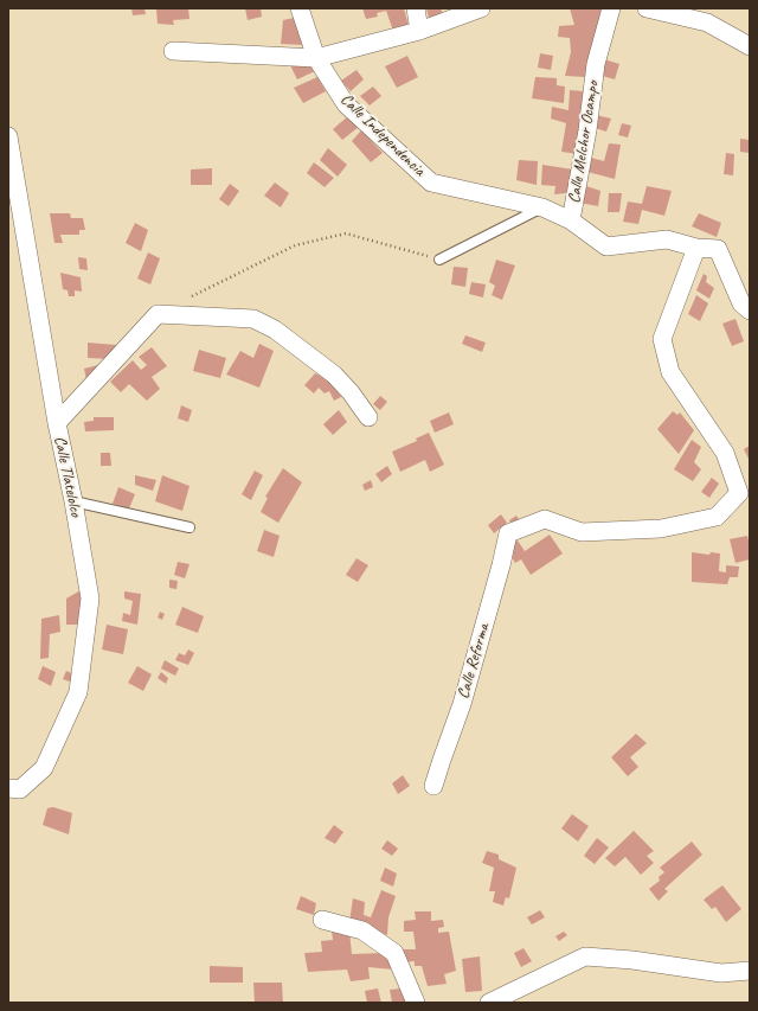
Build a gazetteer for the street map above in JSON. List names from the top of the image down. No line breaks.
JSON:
{"streets":{"street":["Calle Independencia","Calle Melchor Ocampo","Calle Tlatelolco","Calle Reforma"]},"crossings":[["Calle Independencia","Calle Melchor Ocampo"],["Calle Melchor Ocampo","Calle Reforma"]]}
